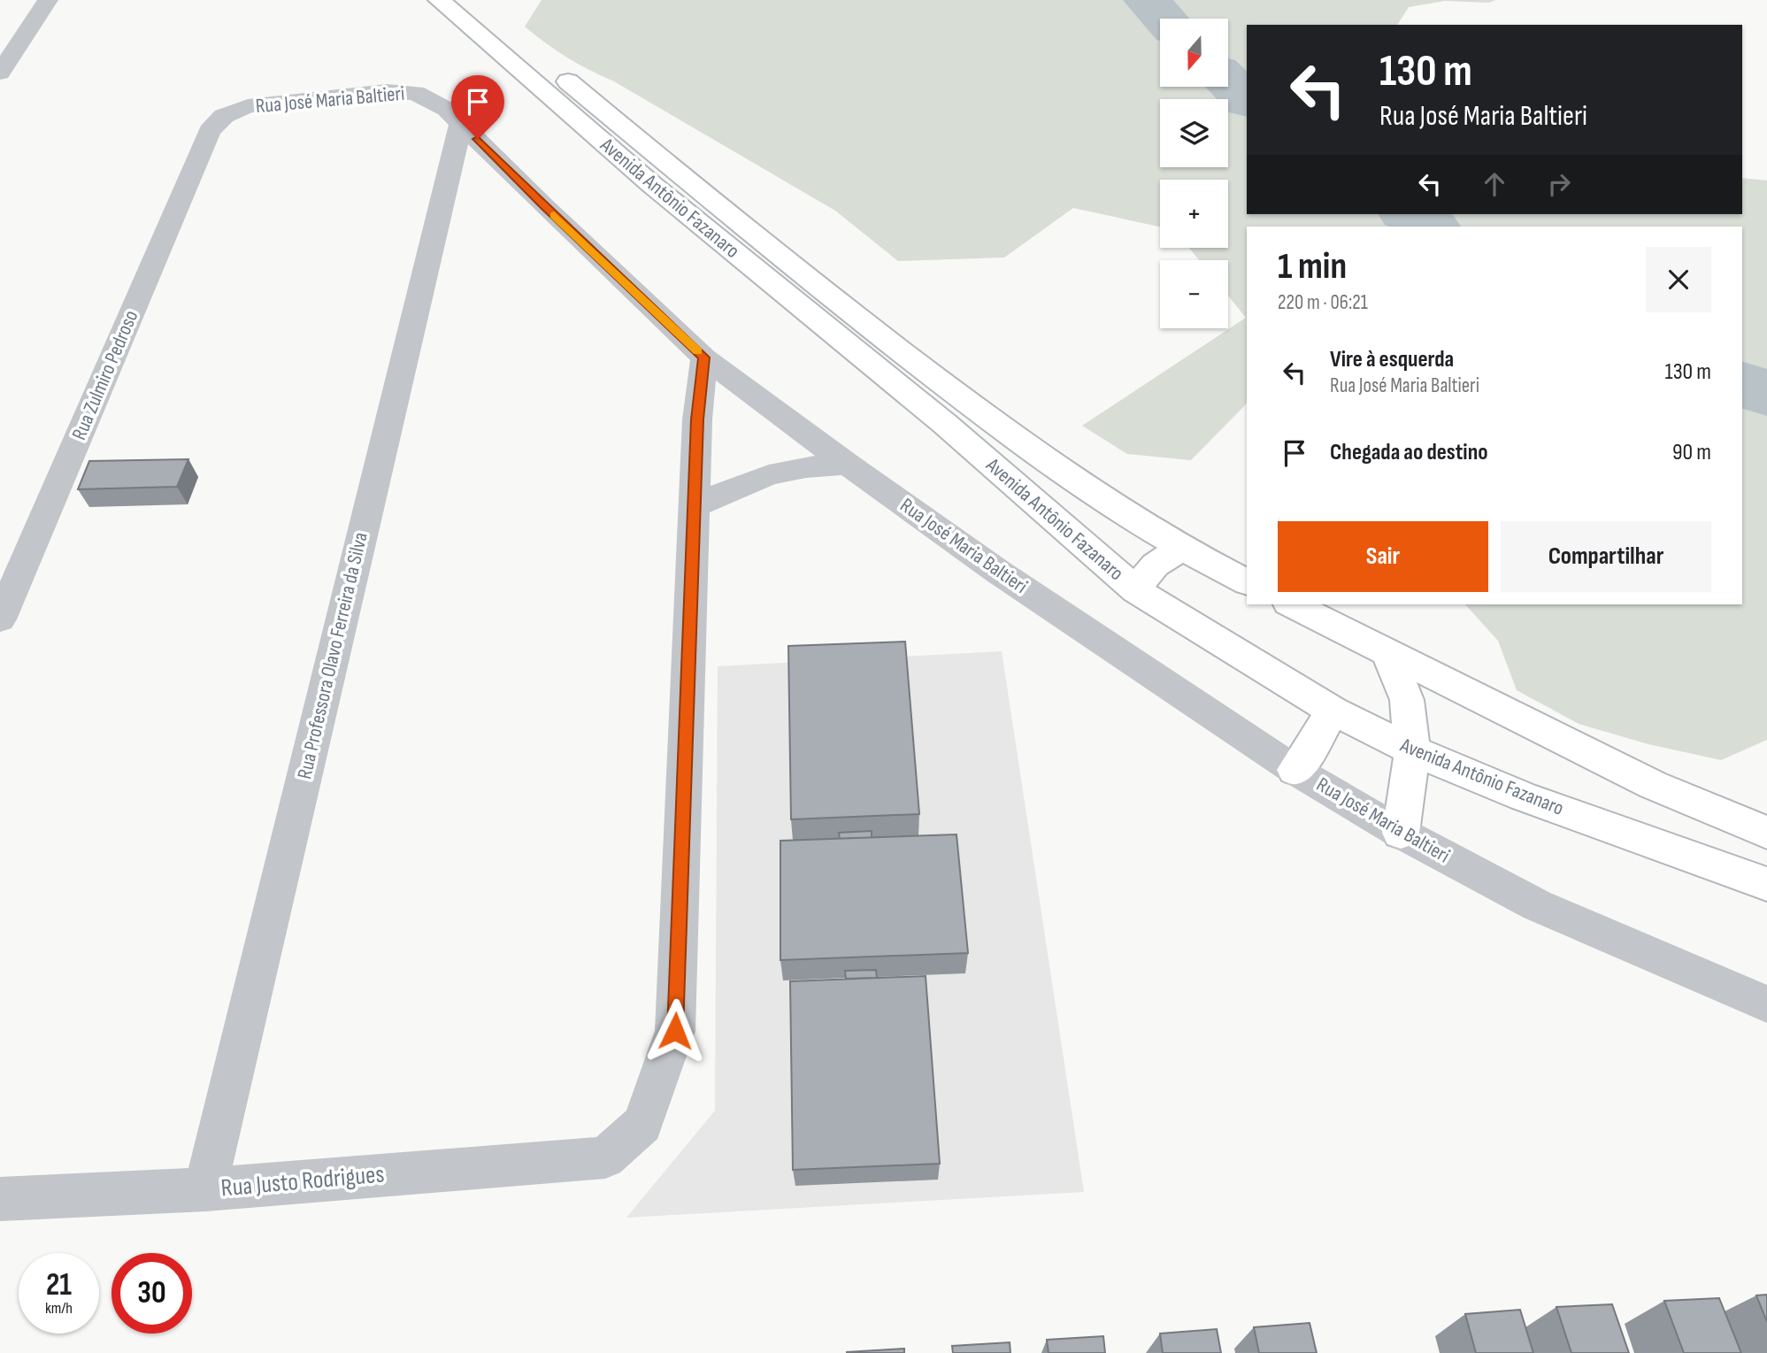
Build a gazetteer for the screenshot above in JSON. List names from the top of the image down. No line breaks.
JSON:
{"streets":{"main road":["Avenida Antônio Fazanaro"],"street":["Rua José Maria Baltieri","Rua Zulmiro Pedroso","Rua Professora Olavo Ferreira da Silva","Rua Justo Rodrigues"]},"crossings":[["Rua José Maria Baltieri","Rua Zulmiro Pedroso"],["Rua José Maria Baltieri","Rua Professora Olavo Ferreira da Silva"],["Rua Professora Olavo Ferreira da Silva","Rua Justo Rodrigues"]],"north":"bottom","page":{"map_buttons":["+","−"],"turn":["130 m","Rua José Maria Baltieri"],"heading":["1 min","220 m · 06:21"],"list":[{"name":"Vire à esquerda","note":"Rua José Maria Baltieri","value":"130 m"},{"name":"Chegada ao destino","value":"90 m"}],"buttons":["Sair","Compartilhar"],"speed":"21 km/h","limit":"30"}}
